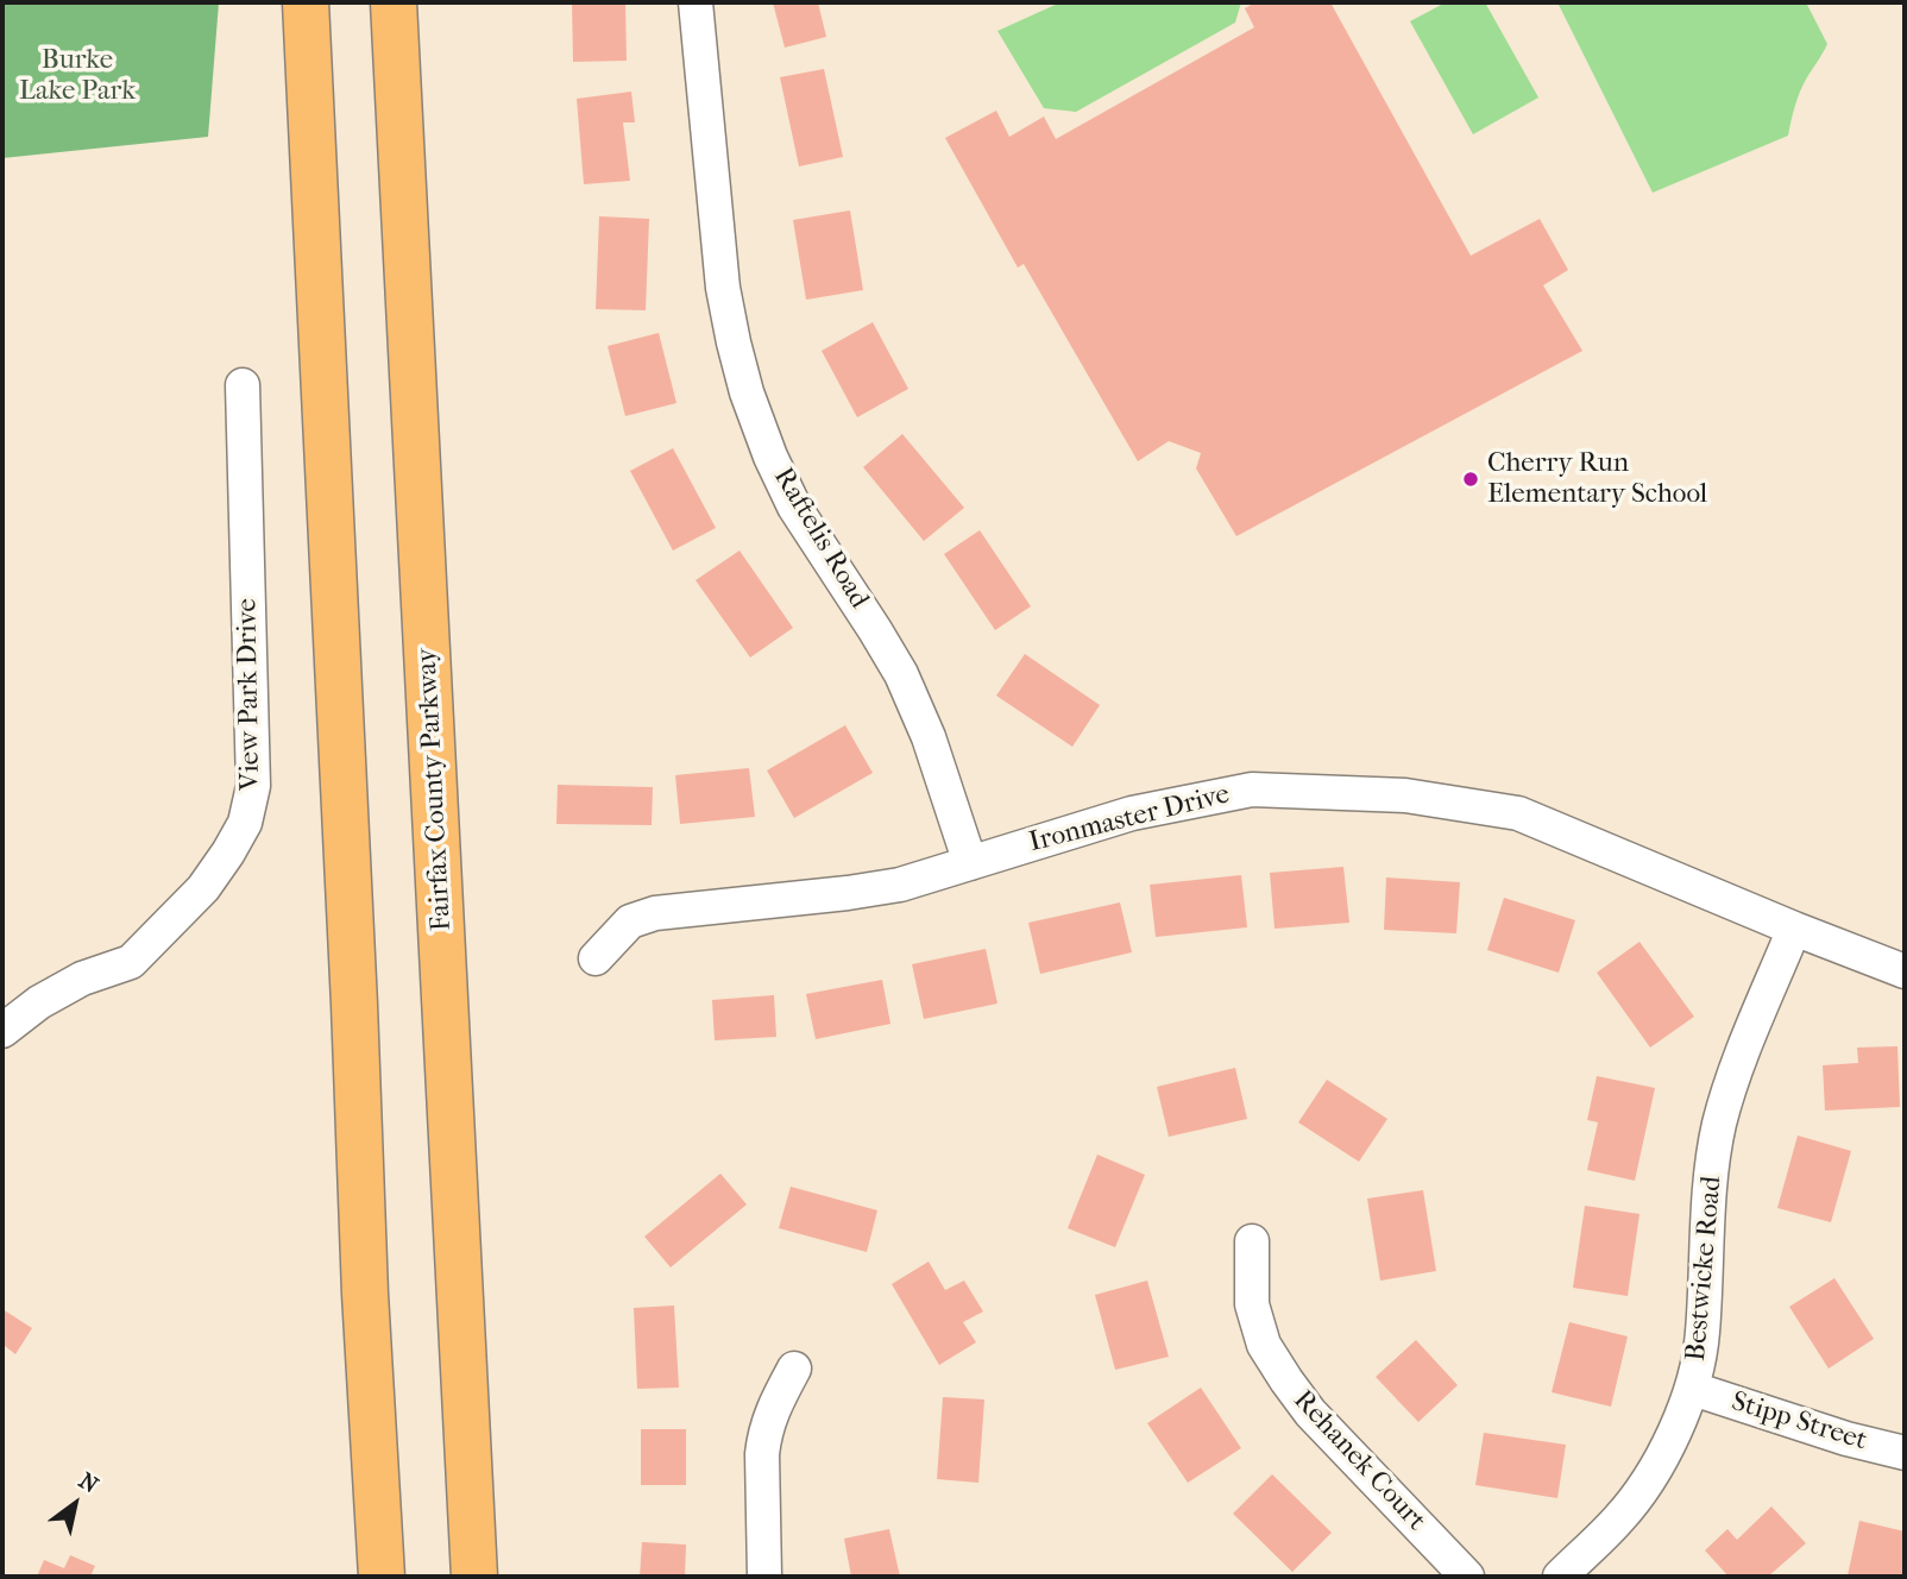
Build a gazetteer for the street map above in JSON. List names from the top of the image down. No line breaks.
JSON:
{"streets":{"highway":["Fairfax County Parkway"],"street":["Raftelis Road","View Park Drive","Ironmaster Drive","Bestwicke Road","Stipp Street","Rehanek Court"]},"crossings":[["Raftelis Road","Ironmaster Drive"],["Ironmaster Drive","Bestwicke Road"],["Bestwicke Road","Stipp Street"]],"parks":["Burke Lake Park"],"places":["Cherry Run Elementary School"],"north":"top right"}
